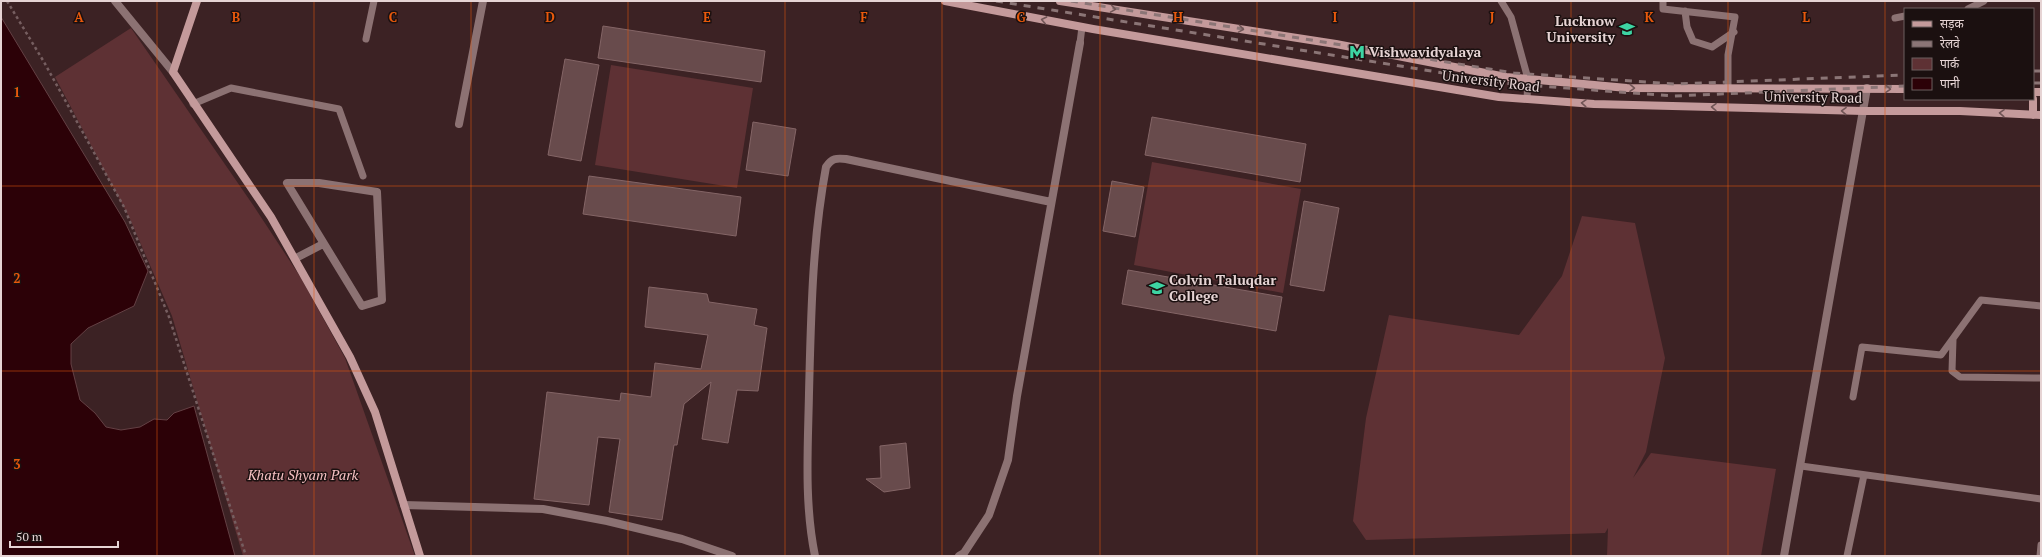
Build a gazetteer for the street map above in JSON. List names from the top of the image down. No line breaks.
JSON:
{"streets":{"main road":["University Road"]},"parks":["Khatu Shyam Park"],"places":{"school or university":["Lucknow University","Colvin Taluqdar College"],"metro station":["Vishwavidyalaya"]},"legend":["सड़क","रेलवे","पार्क","पानी"],"scale_bar":"50 m","grid":{"columns":["A","B","C","D","E","F","G","H","I","J","K","L"],"rows":["1","2","3"]}}
